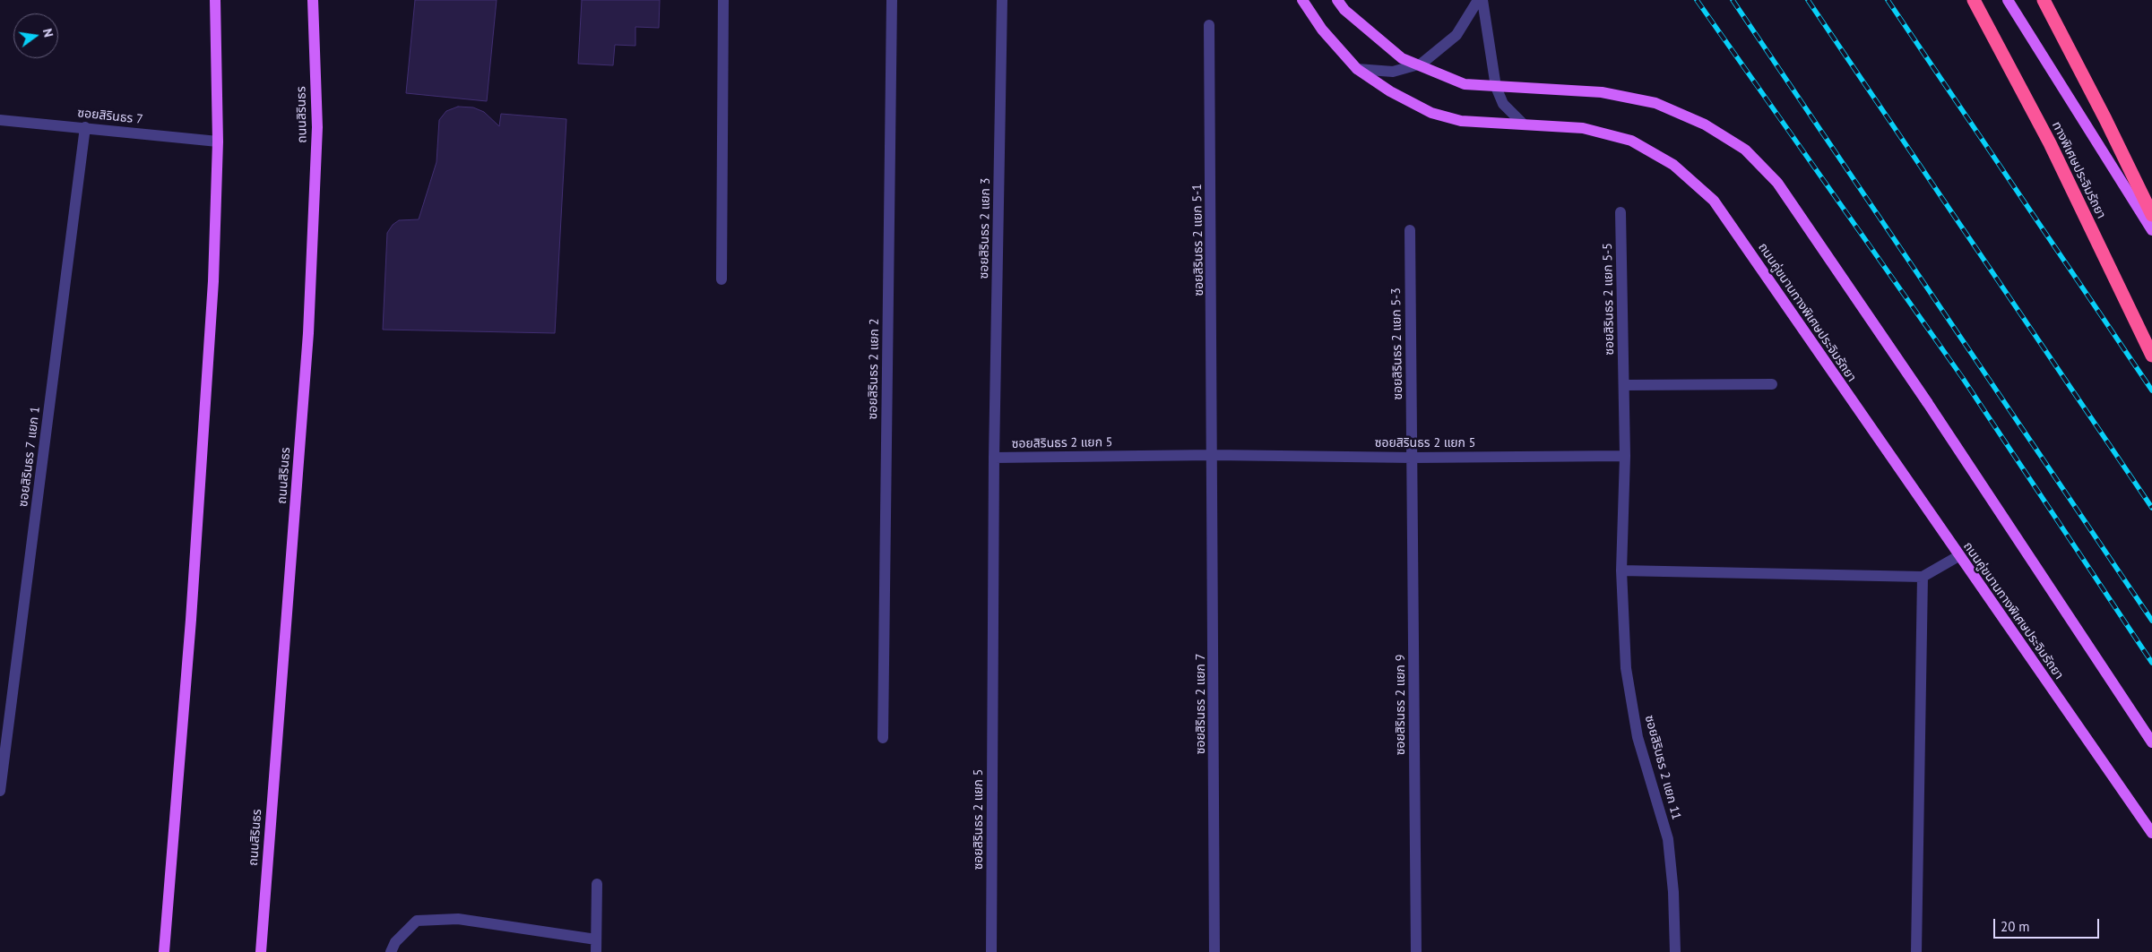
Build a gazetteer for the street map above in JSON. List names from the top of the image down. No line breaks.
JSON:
{"streets":{"highway":["ทางพิเศษประจิมรัถยา"],"main road":["ถนนสิรินธร","ถนนคู่ขนานทางพิเศษประจิมรัถยา"],"street":["ซอยสิรินธร 7","ซอยสิรินธร 2 แยก 3","ซอยสิรินธร 2 แยก 5-1","ซอยสิรินธร 2 แยก 5-5","ซอยสิรินธร 2 แยก 5-3","ซอยสิรินธร 2 แยก 2","ซอยสิรินธร 2 แยก 5","ซอยสิรินธร 7 แยก 1","ซอยสิรินธร 2 แยก 7","ซอยสิรินธร 2 แยก 9","ซอยสิรินธร 2 แยก 11"]},"crossings":[["ซอยสิรินธร 7","ซอยสิรินธร 7 แยก 1"],["ซอยสิรินธร 2 แยก 3","ซอยสิรินธร 2 แยก 5"],["ซอยสิรินธร 2 แยก 5-1","ซอยสิรินธร 2 แยก 5"],["ซอยสิรินธร 2 แยก 5-1","ซอยสิรินธร 2 แยก 7"],["ซอยสิรินธร 2 แยก 5-5","ซอยสิรินธร 2 แยก 5"],["ซอยสิรินธร 2 แยก 5-5","ซอยสิรินธร 2 แยก 11"],["ซอยสิรินธร 2 แยก 5-3","ซอยสิรินธร 2 แยก 5"],["ซอยสิรินธร 2 แยก 5-3","ซอยสิรินธร 2 แยก 9"],["ซอยสิรินธร 2 แยก 5","ซอยสิรินธร 2 แยก 7"],["ซอยสิรินธร 2 แยก 5","ซอยสิรินธร 2 แยก 9"],["ซอยสิรินธร 2 แยก 5","ซอยสิรินธร 2 แยก 11"]],"scale_bar":"20 m","north":"right"}
